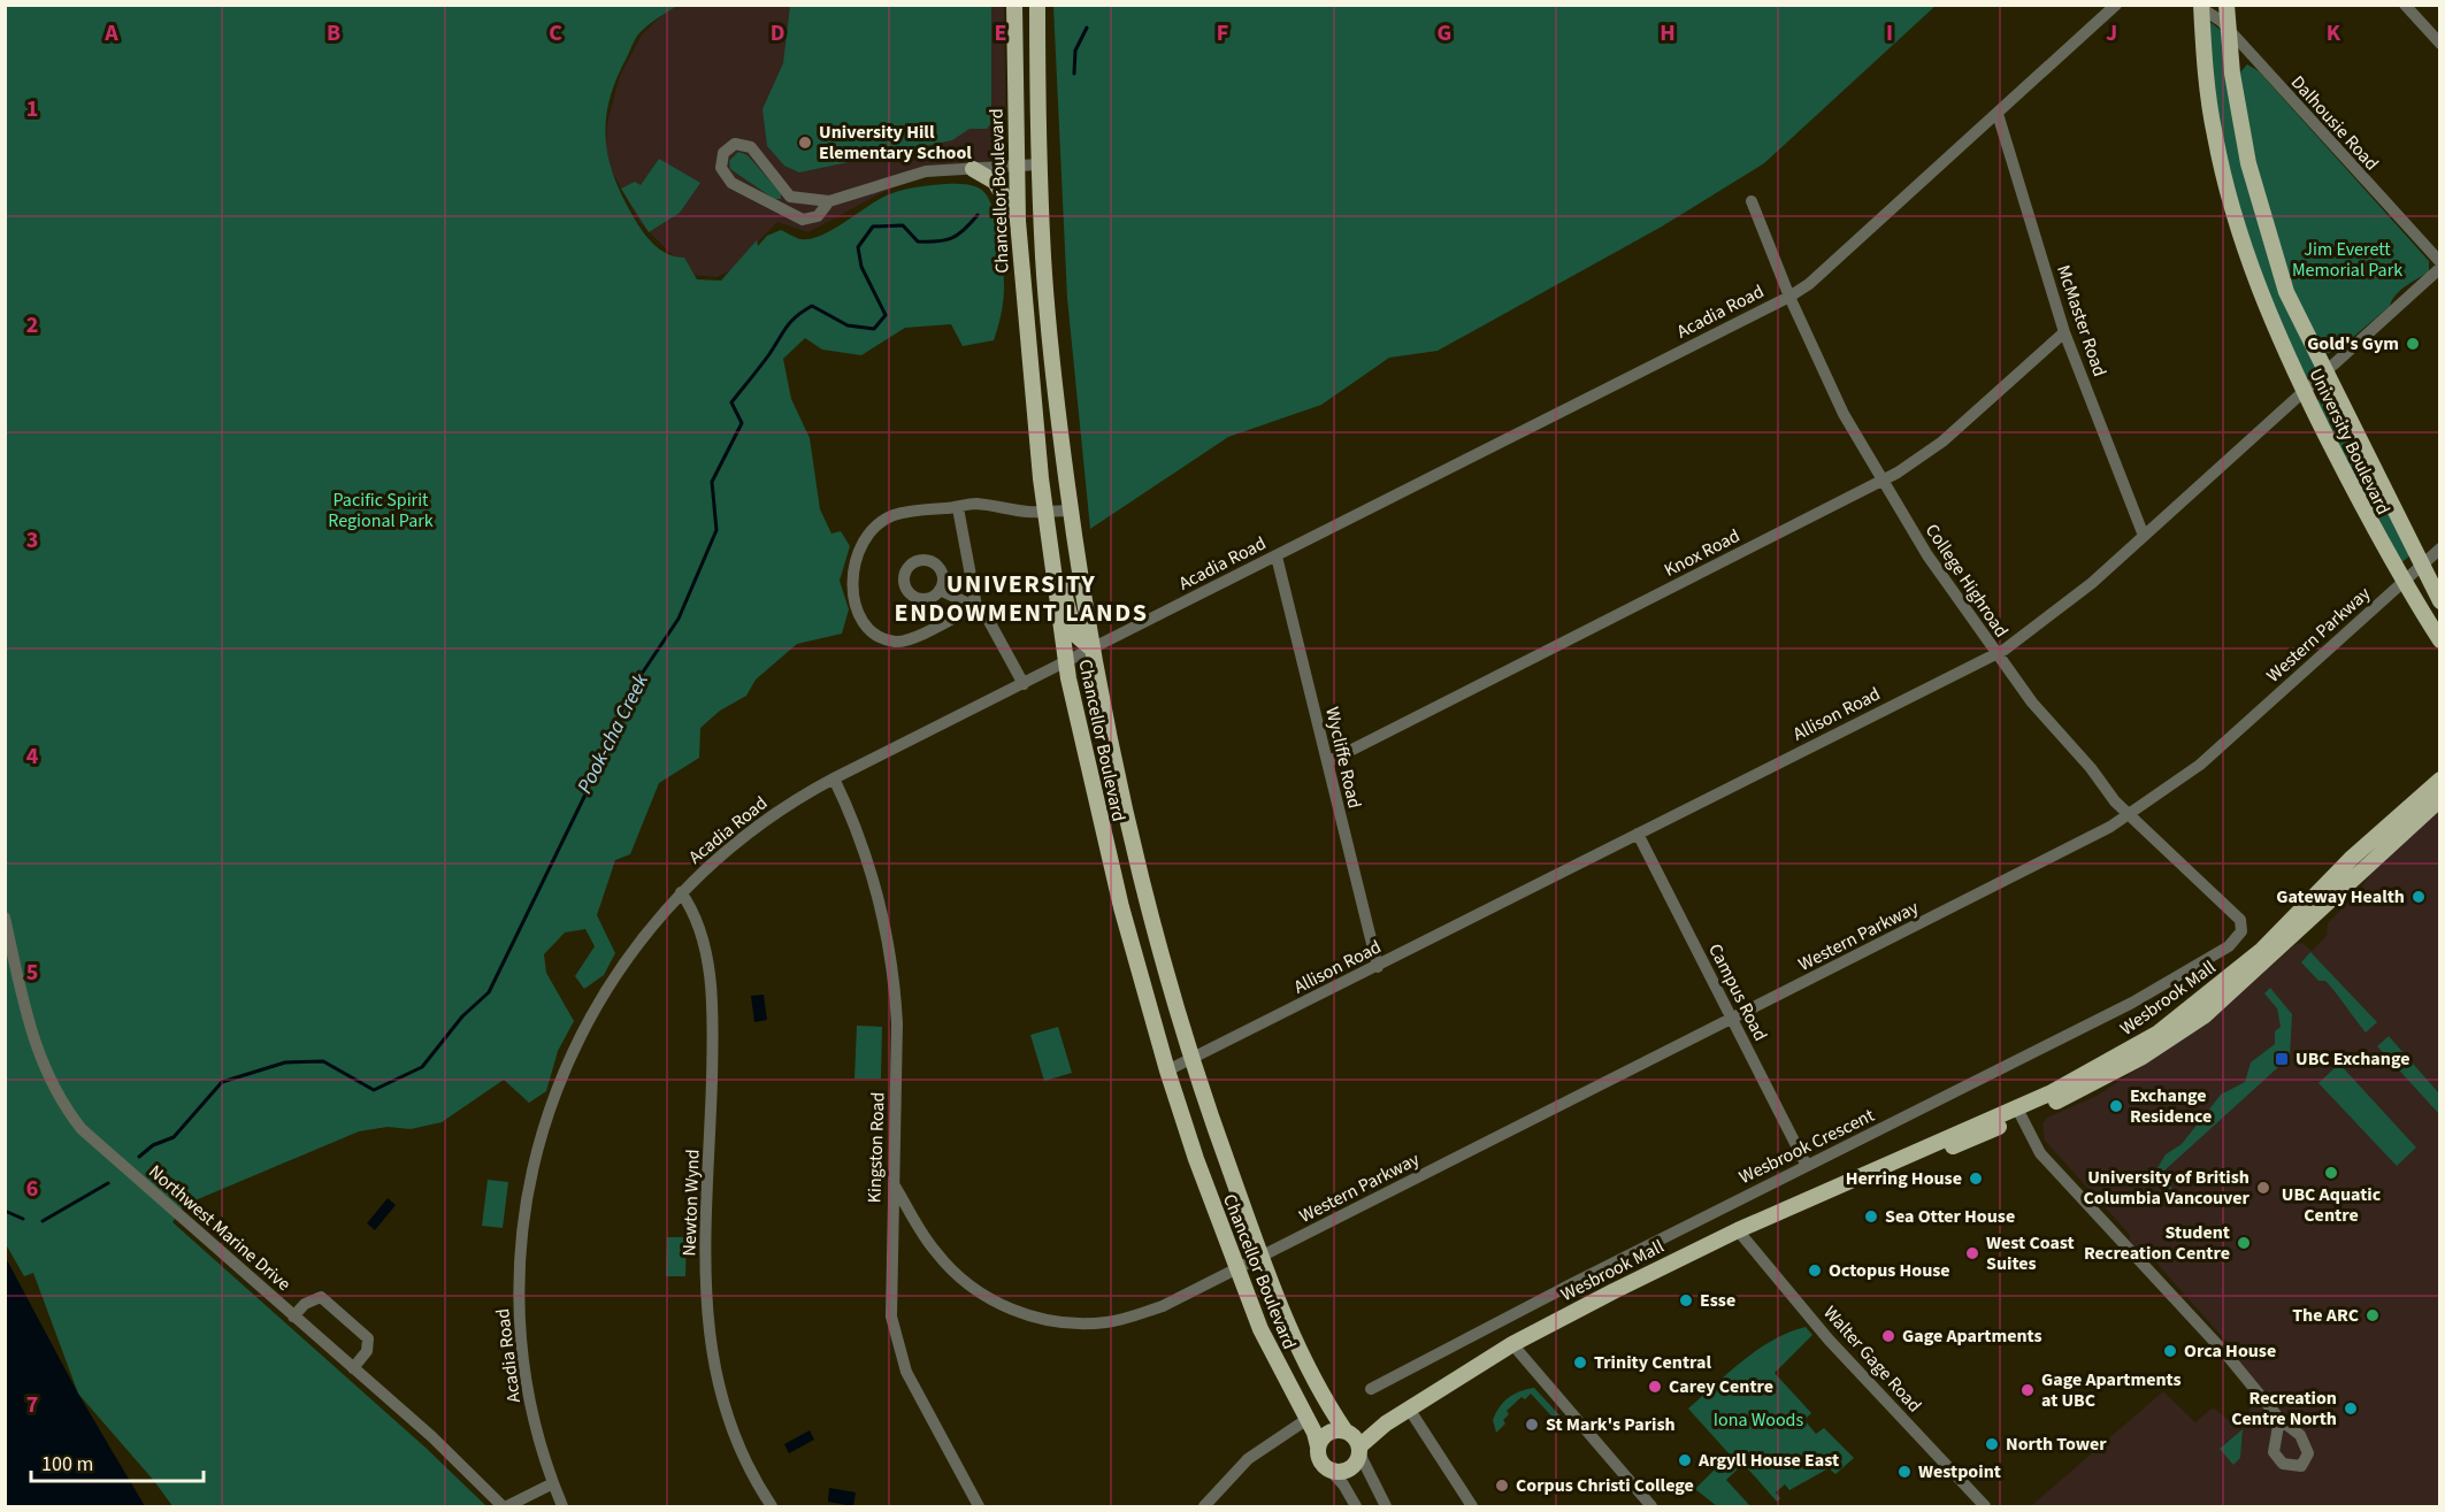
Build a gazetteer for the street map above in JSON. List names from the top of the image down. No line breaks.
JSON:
{"streets":{"main road":["Chancellor Boulevard","University Boulevard","Wesbrook Mall"],"street":["Dalhousie Road","Acadia Road","McMaster Road","Knox Road","College Highroad","Western Parkway","Allison Road","Wycliffe Road","Campus Road","Wesbrook Crescent","Kingston Road","Newton Wynd","Northwest Marine Drive","Walter Gage Road"]},"crossings":[["Dalhousie Road","University Boulevard"],["Chancellor Boulevard","Acadia Road"],["Chancellor Boulevard","Western Parkway"],["Chancellor Boulevard","Allison Road"],["Chancellor Boulevard","Wesbrook Mall"],["Acadia Road","McMaster Road"],["Acadia Road","College Highroad"],["Acadia Road","Wycliffe Road"],["Acadia Road","Kingston Road"],["Acadia Road","Newton Wynd"],["McMaster Road","Knox Road"],["McMaster Road","Allison Road"],["University Boulevard","Western Parkway"],["University Boulevard","Allison Road"],["Knox Road","College Highroad"],["Knox Road","Wycliffe Road"],["College Highroad","Western Parkway"],["College Highroad","Allison Road"],["College Highroad","Wesbrook Crescent"],["Western Parkway","Campus Road"],["Western Parkway","Kingston Road"],["Allison Road","Wycliffe Road"],["Allison Road","Campus Road"],["Campus Road","Wesbrook Crescent"],["Wesbrook Mall","Walter Gage Road"]],"districts":["UNIVERSITY ENDOWMENT LANDS"],"water":["Pook-cha Creek"],"parks":["Jim Everett Memorial Park","Pacific Spirit Regional Park","Iona Woods"],"places":{"other":["University Hill Elementary School","Gold's Gym","Gateway Health","Exchange Residence","UBC Aquatic Centre","Herring House","University of British Columbia Vancouver","Sea Otter House","Student Recreation Centre","West Coast Suites","Octopus House","Esse","The ARC","Gage Apartments","Orca House","Trinity Central","Carey Centre","Gage Apartments at UBC","Recreation Centre North","St Mark's Parish","North Tower","Argyll House East","Westpoint","Corpus Christi College"],"transit":["UBC Exchange"]},"scale_bar":"100 m","grid":{"columns":["A","B","C","D","E","F","G","H","I","J","K"],"rows":["1","2","3","4","5","6","7"]}}
